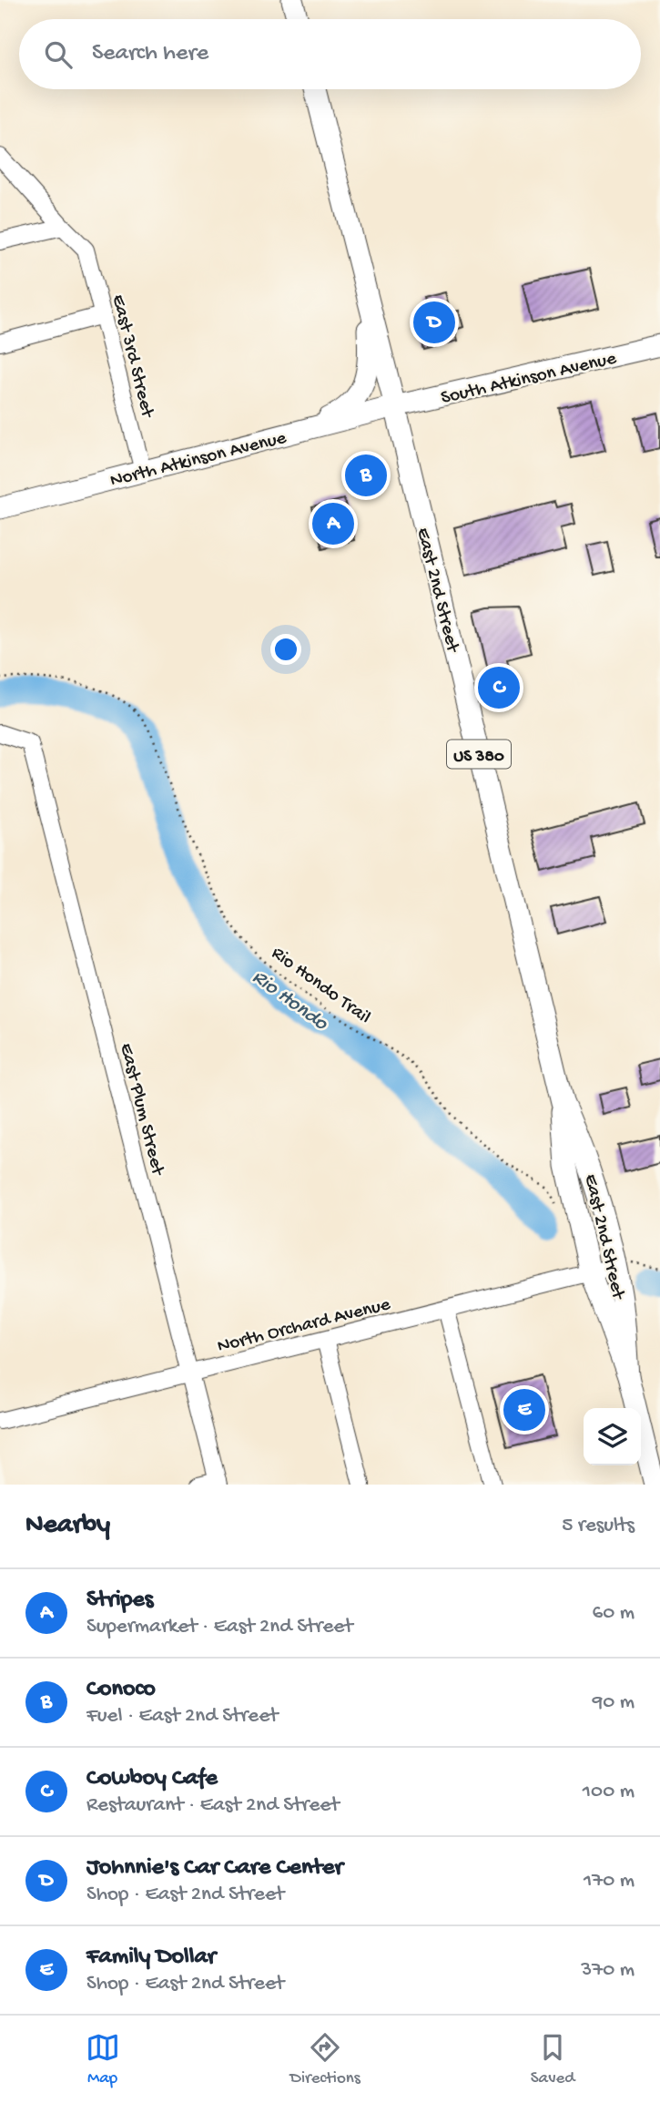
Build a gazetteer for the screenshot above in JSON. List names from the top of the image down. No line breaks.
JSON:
{"streets":{"main road":["South Atkinson Avenue","North Atkinson Avenue","East 2nd Street","US 380"],"street":["East 3rd Street","East Plum Street","North Orchard Avenue"],"path":["Rio Hondo Trail"]},"crossings":[["East 3rd Street","North Atkinson Avenue"],["South Atkinson Avenue","North Atkinson Avenue"],["South Atkinson Avenue","East 2nd Street"],["North Atkinson Avenue","East 2nd Street"],["East 2nd Street","Rio Hondo Trail"],["East 2nd Street","North Orchard Avenue"],["East Plum Street","North Orchard Avenue"]],"water":["Rio Hondo"],"page":{"search":"Search here","pins":["D","B","A","C","E"],"heading":["Nearby","5 results"],"list":[{"mark":"A","name":"Stripes","note":"Supermarket · East 2nd Street","value":"60 m"},{"mark":"B","name":"Conoco","note":"Fuel · East 2nd Street","value":"90 m"},{"mark":"C","name":"Cowboy Cafe","note":"Restaurant · East 2nd Street","value":"100 m"},{"mark":"D","name":"Johnnie's Car Care Center","note":"Shop · East 2nd Street","value":"170 m"},{"mark":"E","name":"Family Dollar","note":"Shop · East 2nd Street","value":"370 m"}],"nav":["Map","Directions","Saved"]}}
